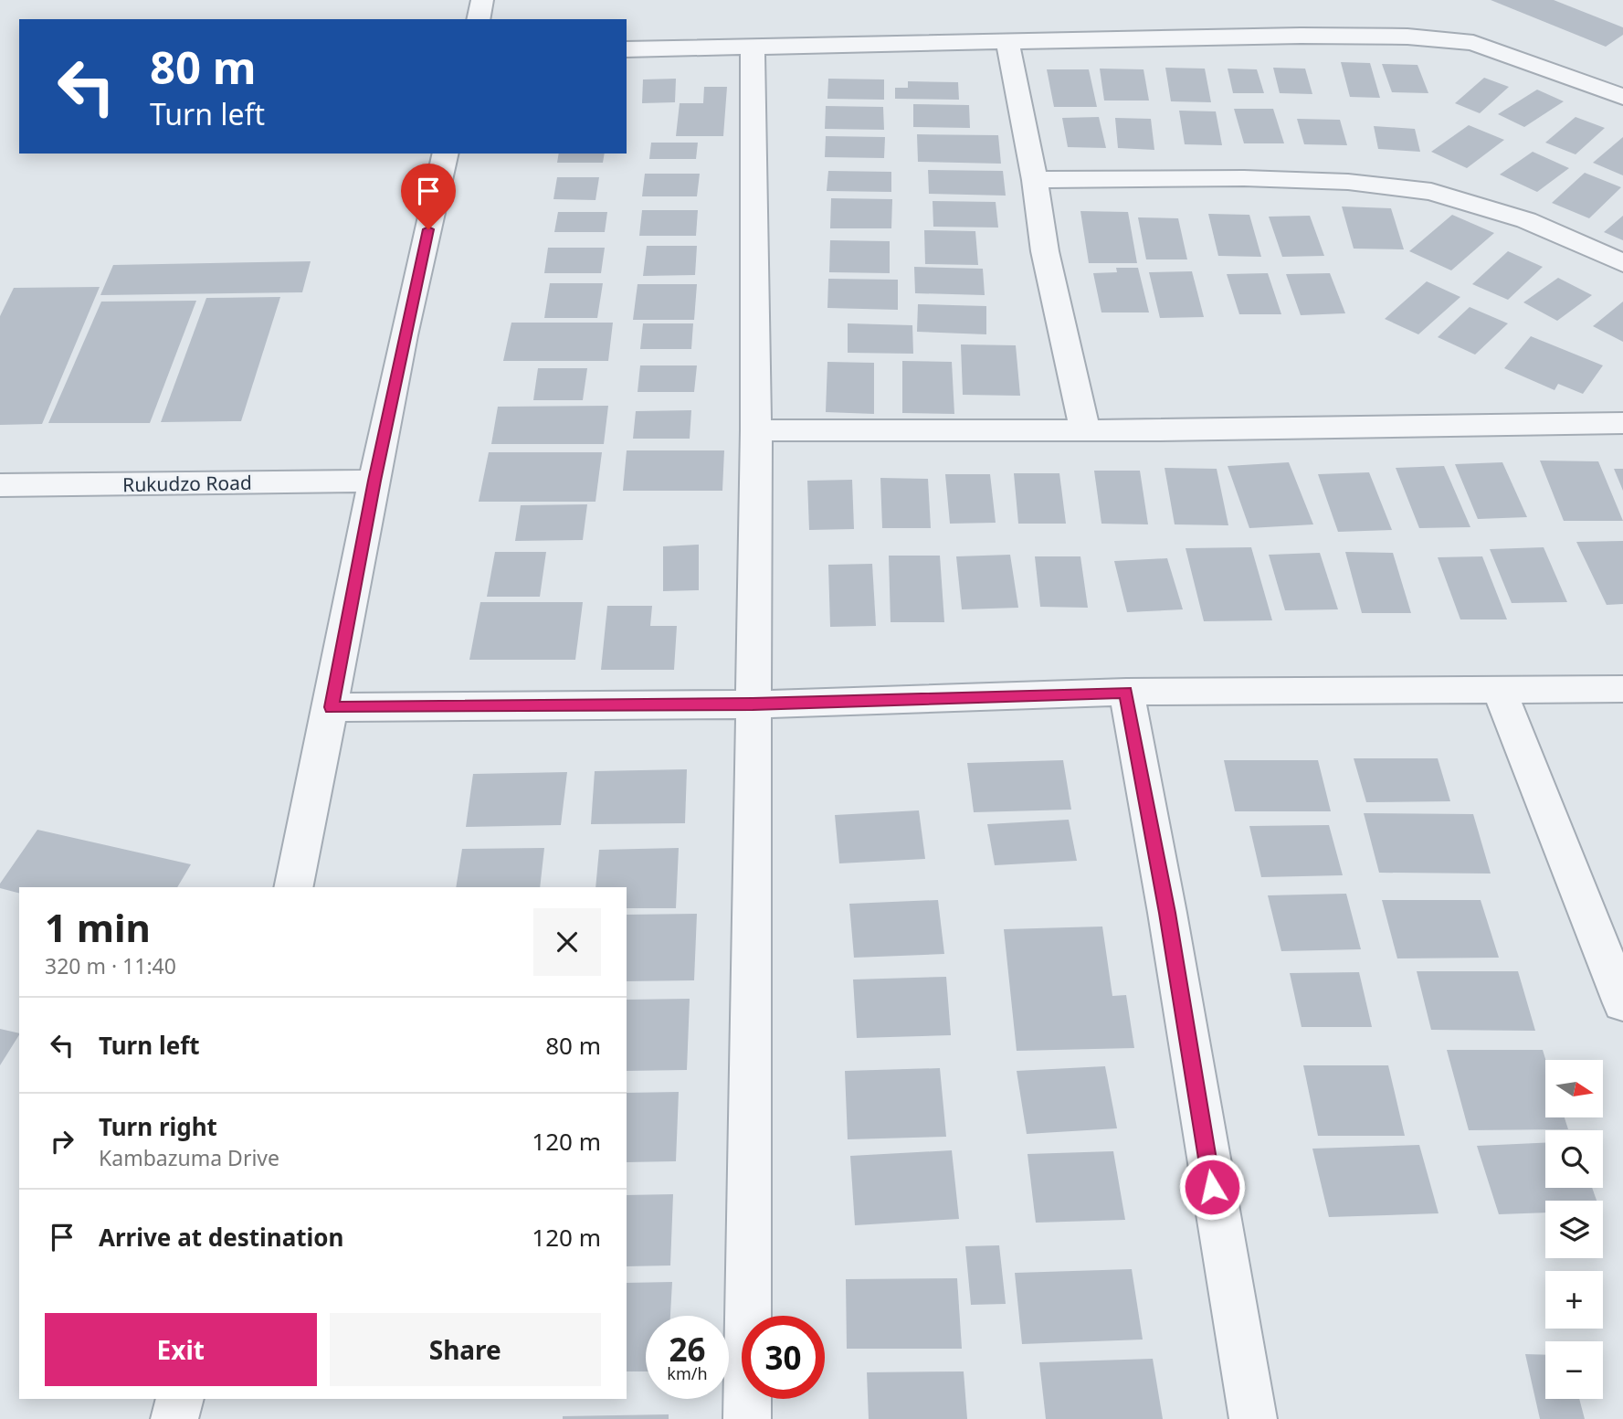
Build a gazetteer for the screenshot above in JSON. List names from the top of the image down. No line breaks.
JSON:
{"streets":{"street":["Rukudzo Road"]},"north":"right","page":{"turn":["80 m","Turn left"],"heading":["1 min","320 m · 11:40"],"list":[{"name":"Turn left","value":"80 m"},{"name":"Turn right","note":"Kambazuma Drive","value":"120 m"},{"name":"Arrive at destination","value":"120 m"}],"map_buttons":["+","−"],"buttons":["Exit","Share"],"speed":"26 km/h","limit":"30"}}
